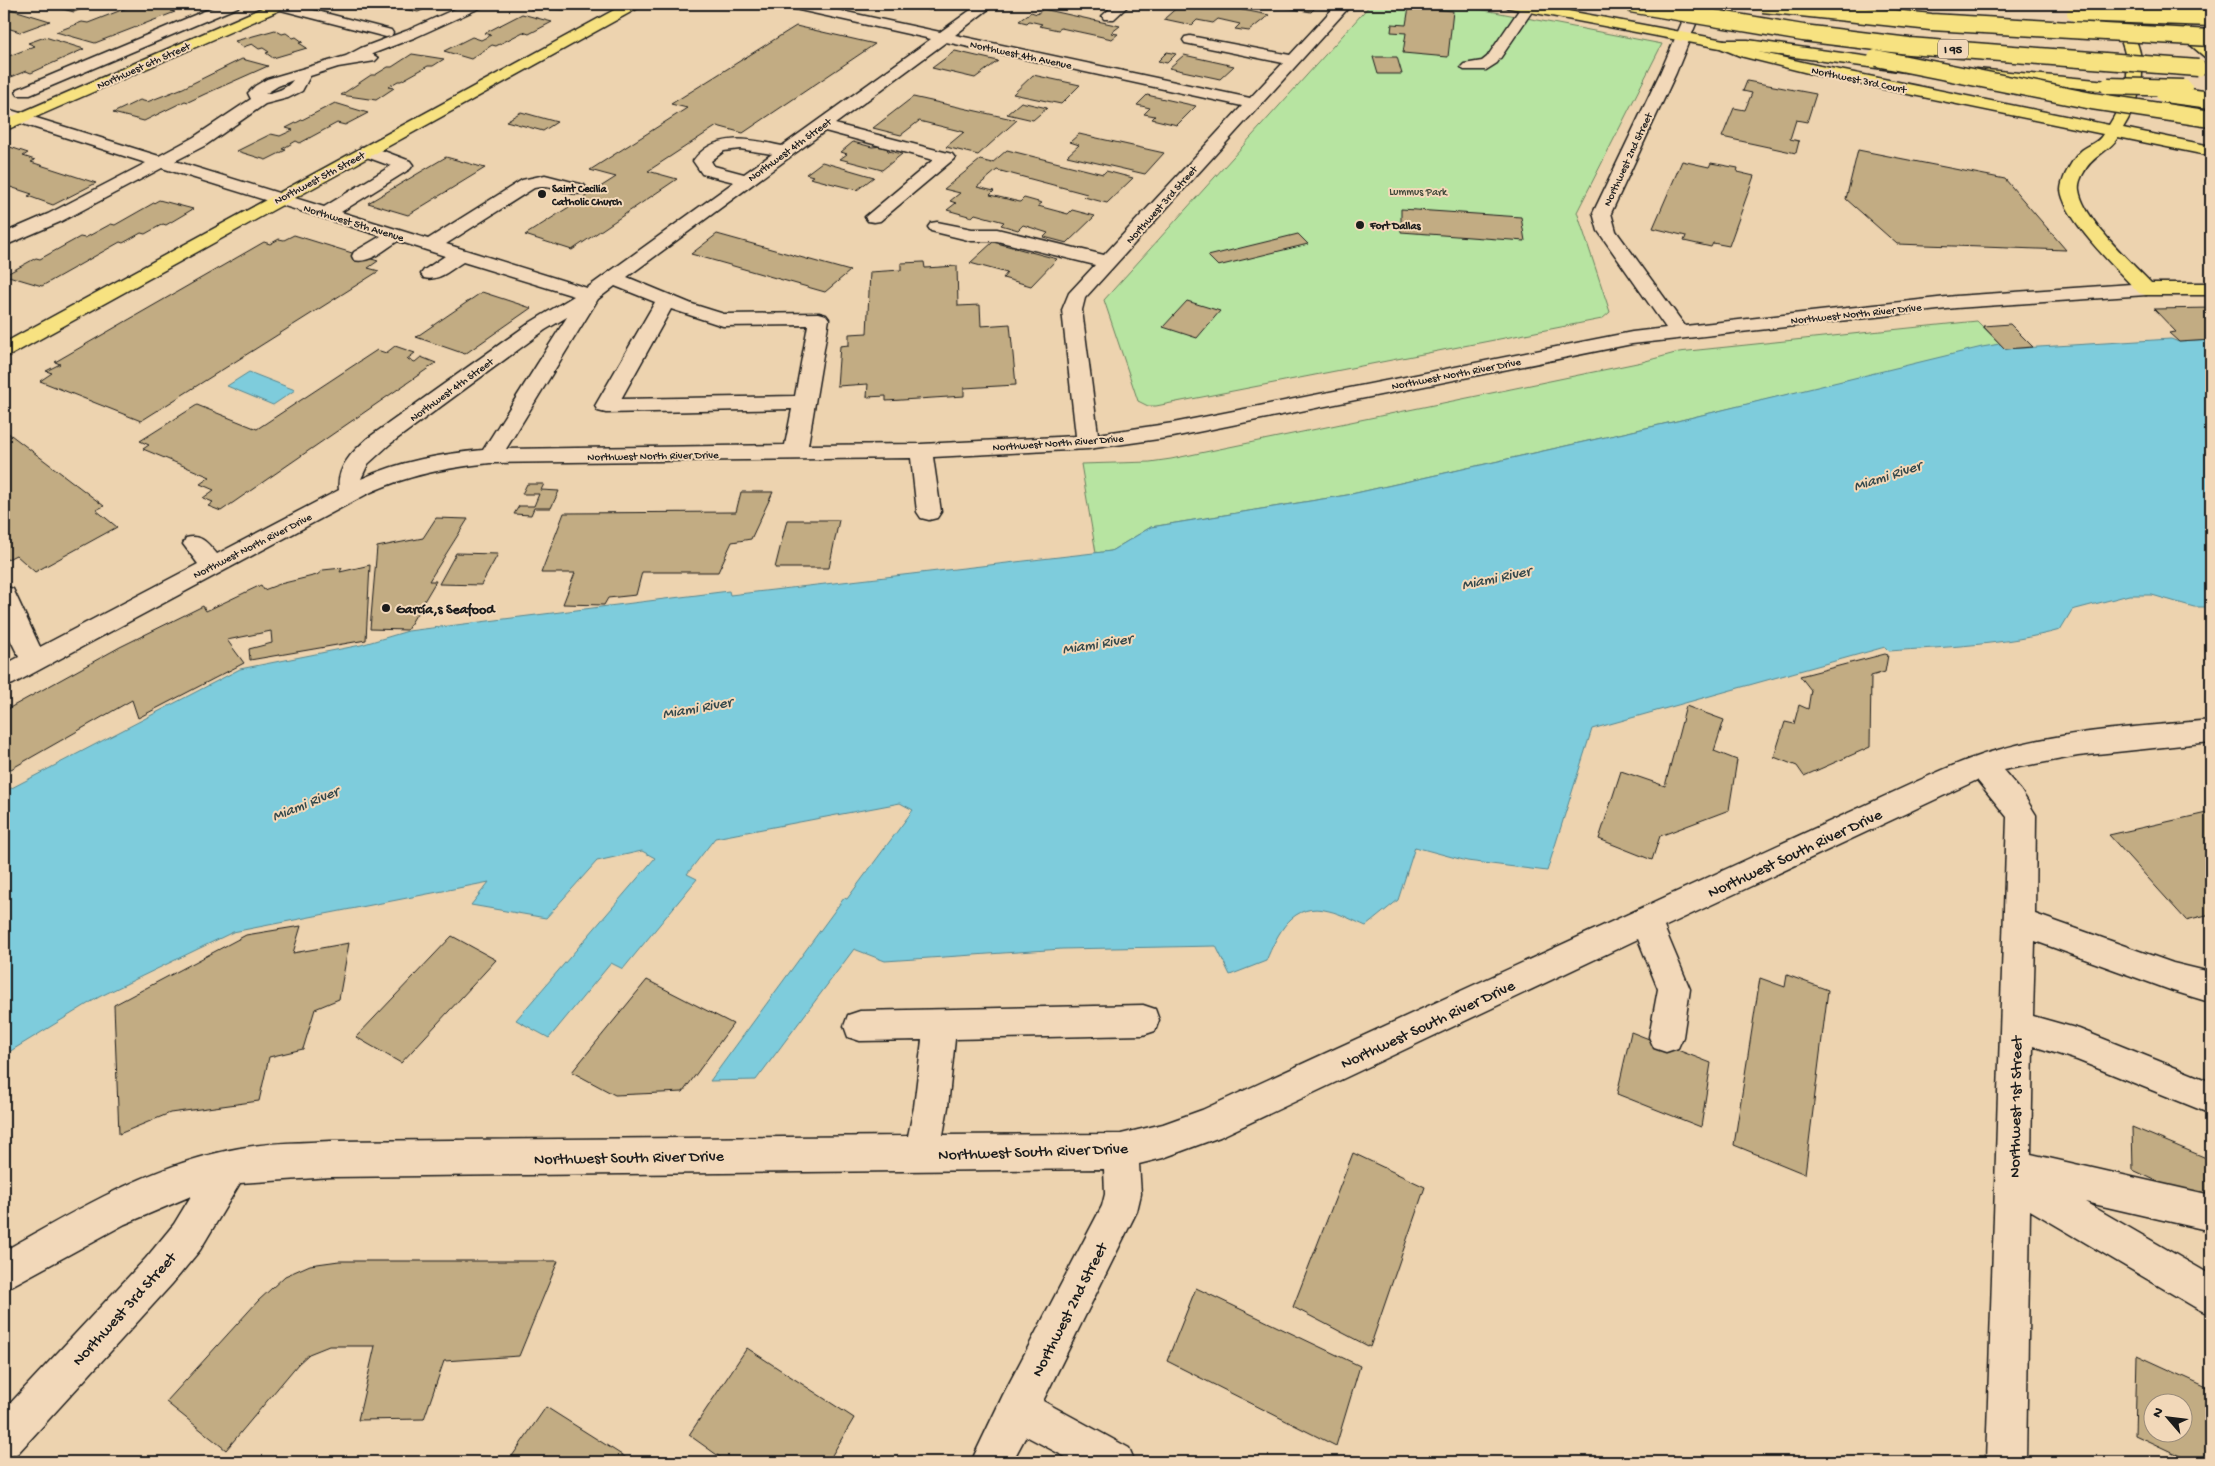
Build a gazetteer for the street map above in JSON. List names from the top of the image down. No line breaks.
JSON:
{"streets":{"main road":["I 95","Northwest 6th Street","Northwest 3rd Court","Northwest 5th Street","Northwest North River Drive"],"street":["Northwest 4th Avenue","Northwest 4th Street","Northwest 2nd Street","Northwest 3rd Street","Northwest 5th Avenue","Northwest South River Drive","Northwest 1st Street"]},"crossings":[["Northwest 4th Avenue","Northwest 4th Street"],["Northwest 4th Avenue","Northwest 3rd Street"],["Northwest 6th Street","Northwest 5th Avenue"],["Northwest 3rd Court","Northwest 2nd Street"],["Northwest 4th Street","Northwest 5th Avenue"],["Northwest 4th Street","Northwest North River Drive"],["Northwest 2nd Street","Northwest North River Drive"],["Northwest 2nd Street","Northwest South River Drive"],["Northwest 5th Street","Northwest 5th Avenue"],["Northwest 3rd Street","Northwest North River Drive"],["Northwest 3rd Street","Northwest South River Drive"],["Northwest South River Drive","Northwest 1st Street"]],"water":["Miami River"],"parks":["Lummus Park"],"places":["Saint Cecilia Catholic Church","Fort Dallas","García,s Seafood"],"north":"top left"}
